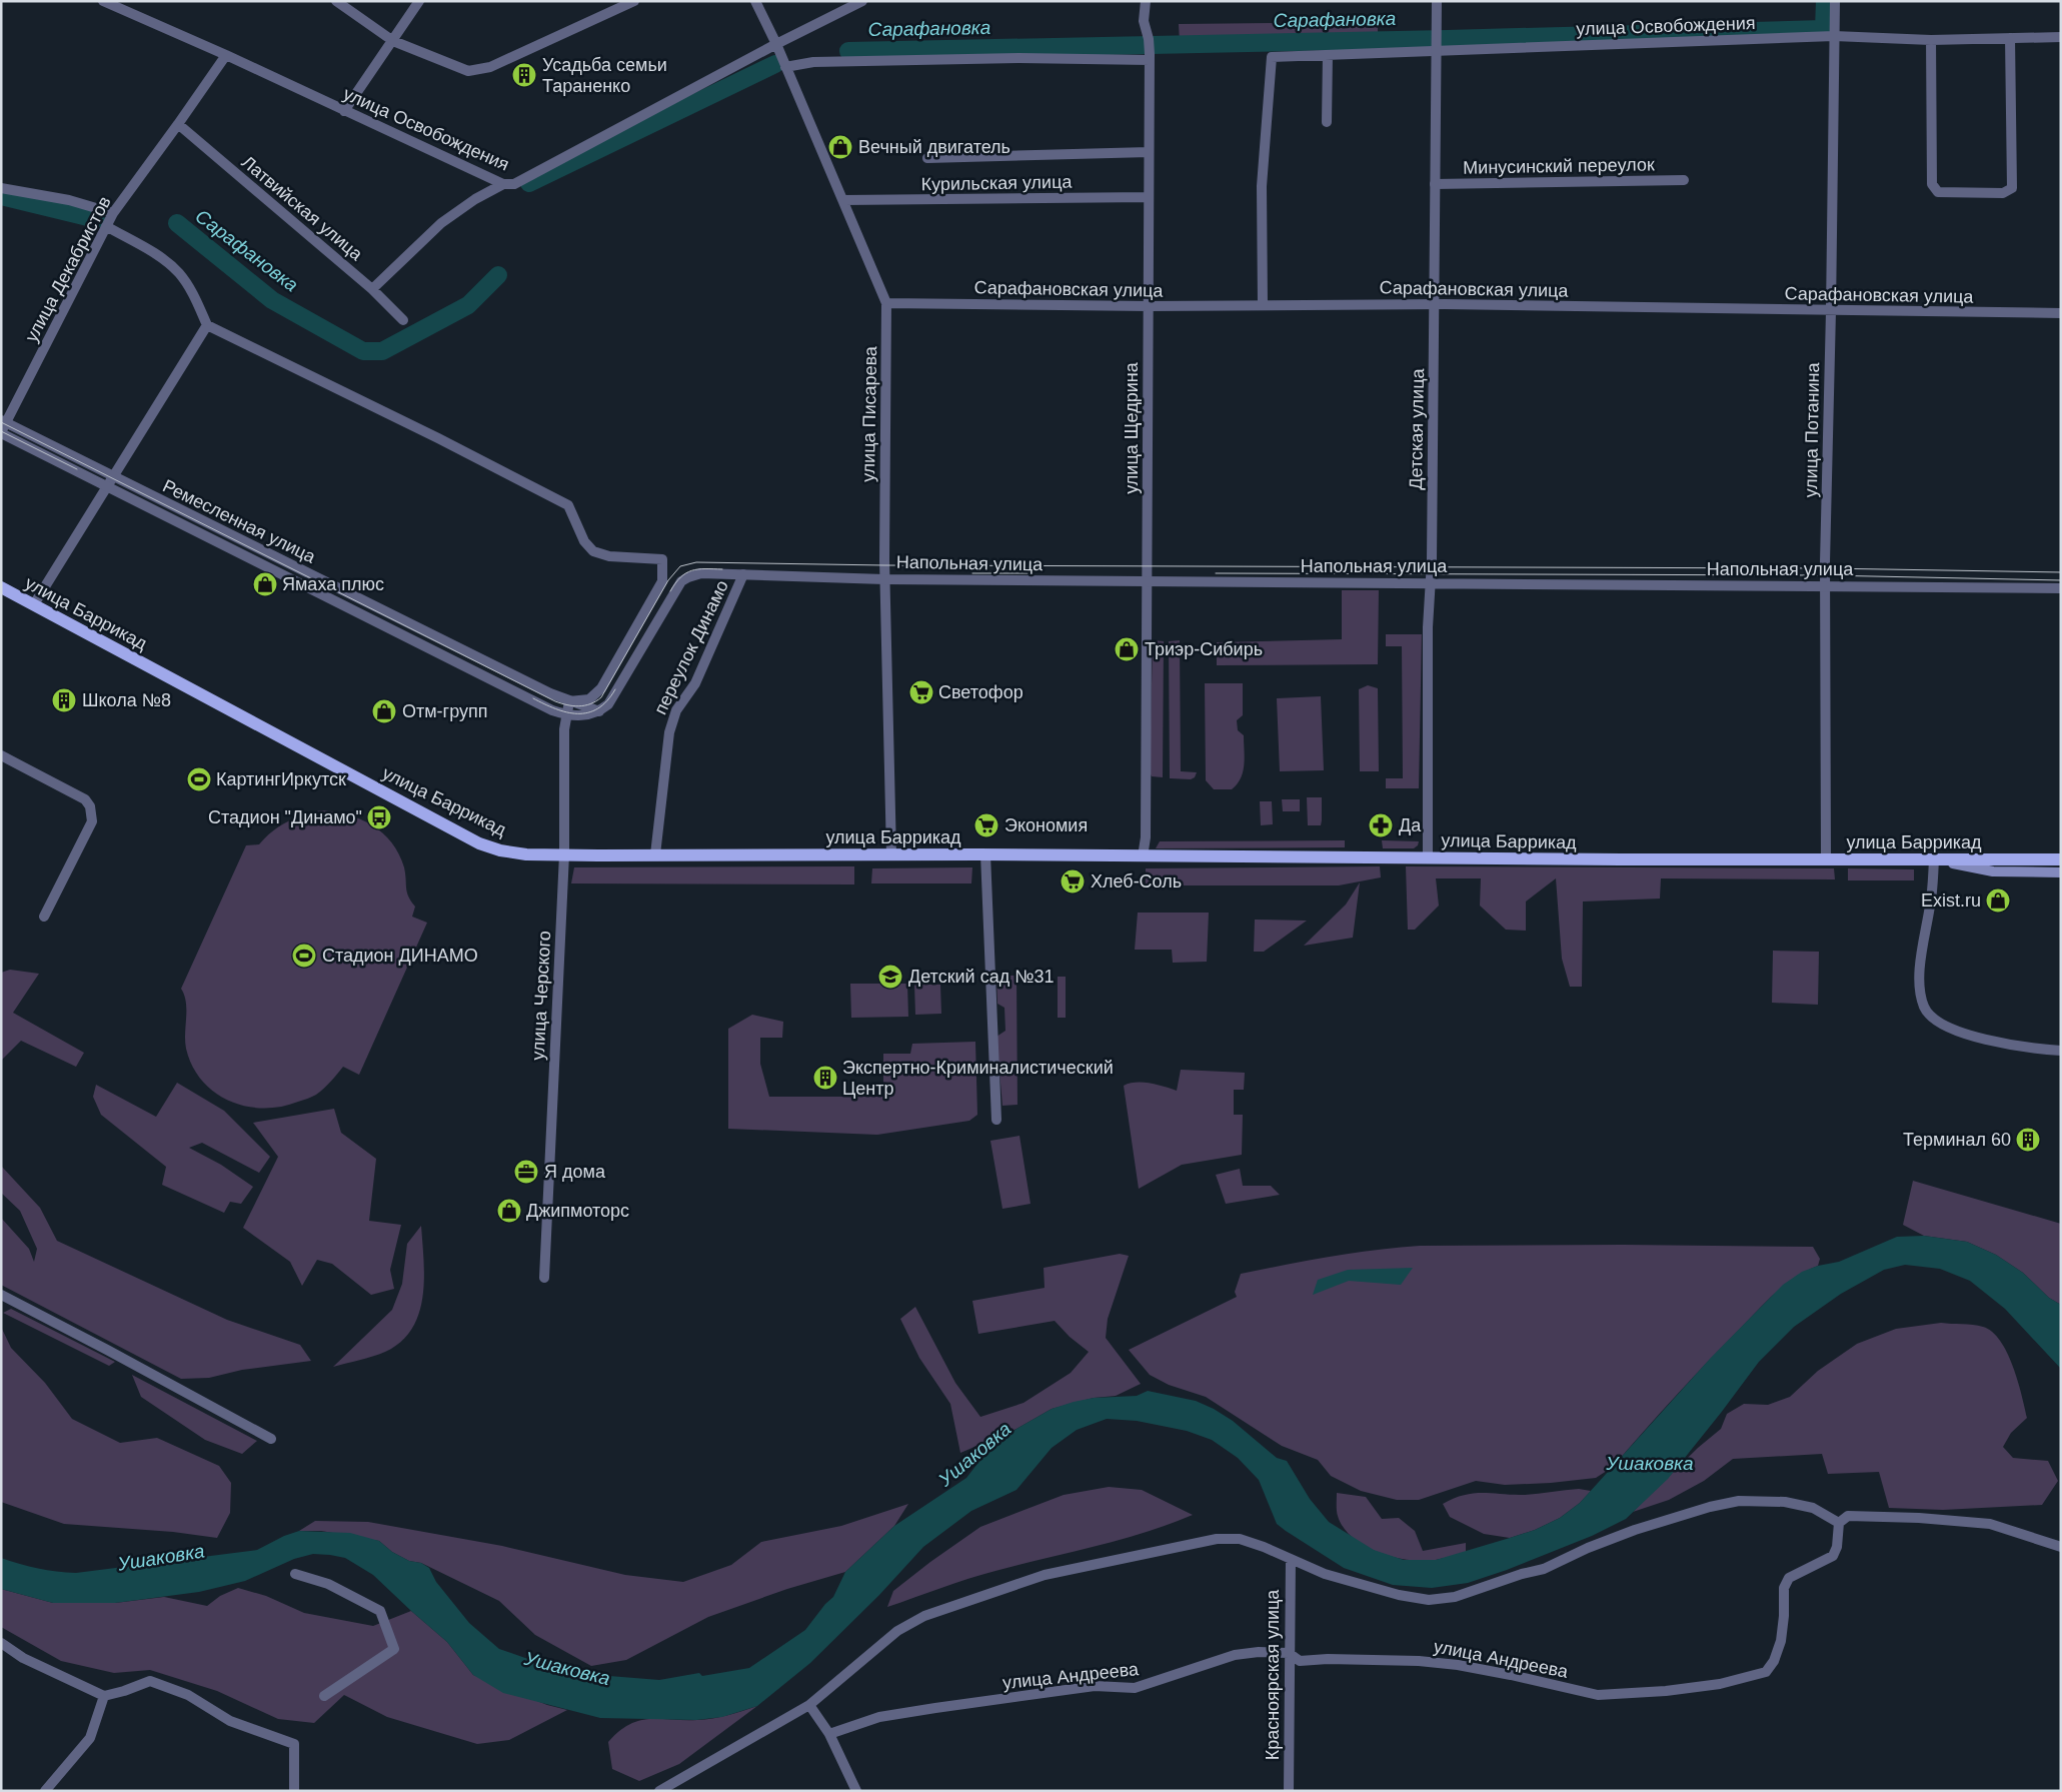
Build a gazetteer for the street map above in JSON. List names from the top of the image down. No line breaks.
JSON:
{"streets":{"main road":["улица Баррикад"],"street":["улица Освобождения","Минусинский переулок","Курильская улица","Латвийская улица","улица Декабристов","Сарафановская улица","улица Писарева","улица Щедрина","Детская улица","улица Потанина","Ремесленная улица","Напольная улица","переулок Динамо","улица Черского","улица Андреева","Красноярская улица"]},"crossings":[["улица Освобождения","улица Декабристов"],["улица Освобождения","Сарафановская улица"],["улица Освобождения","улица Писарева"],["улица Освобождения","Детская улица"],["улица Освобождения","улица Потанина"],["Минусинский переулок","Детская улица"],["Курильская улица","улица Писарева"],["Курильская улица","улица Щедрина"],["Латвийская улица","улица Декабристов"],["улица Декабристов","Ремесленная улица"],["Сарафановская улица","улица Писарева"],["Сарафановская улица","улица Щедрина"],["Сарафановская улица","Детская улица"],["Сарафановская улица","улица Потанина"],["улица Писарева","Напольная улица"],["улица Писарева","улица Баррикад"],["улица Щедрина","Напольная улица"],["улица Щедрина","улица Баррикад"],["Детская улица","Напольная улица"],["Детская улица","улица Баррикад"],["улица Потанина","Напольная улица"],["улица Потанина","улица Баррикад"],["Ремесленная улица","Напольная улица"],["Ремесленная улица","улица Черского"],["Напольная улица","переулок Динамо"],["улица Баррикад","переулок Динамо"],["улица Баррикад","улица Черского"],["улица Андреева","Красноярская улица"]],"water":["Сарафановка","Ушаковка"],"places":{"building":["Усадьба семьи Тараненко","Школа №8","Экспертно-Криминалистический Центр","Терминал 60"],"shop":["Вечный двигатель","Ямаха плюс","Триэр-Сибирь","Отм-групп","Exist.ru","Джипмоторс"],"supermarket":["Светофор","Экономия","Хлеб-Соль"],"sports":["КартингИркутск","Стадион ДИНАМО"],"bus stop":["Стадион \"Динамо\""],"pharmacy":["Да"],"school or university":["Детский сад №31"],"office":["Я дома"]}}
